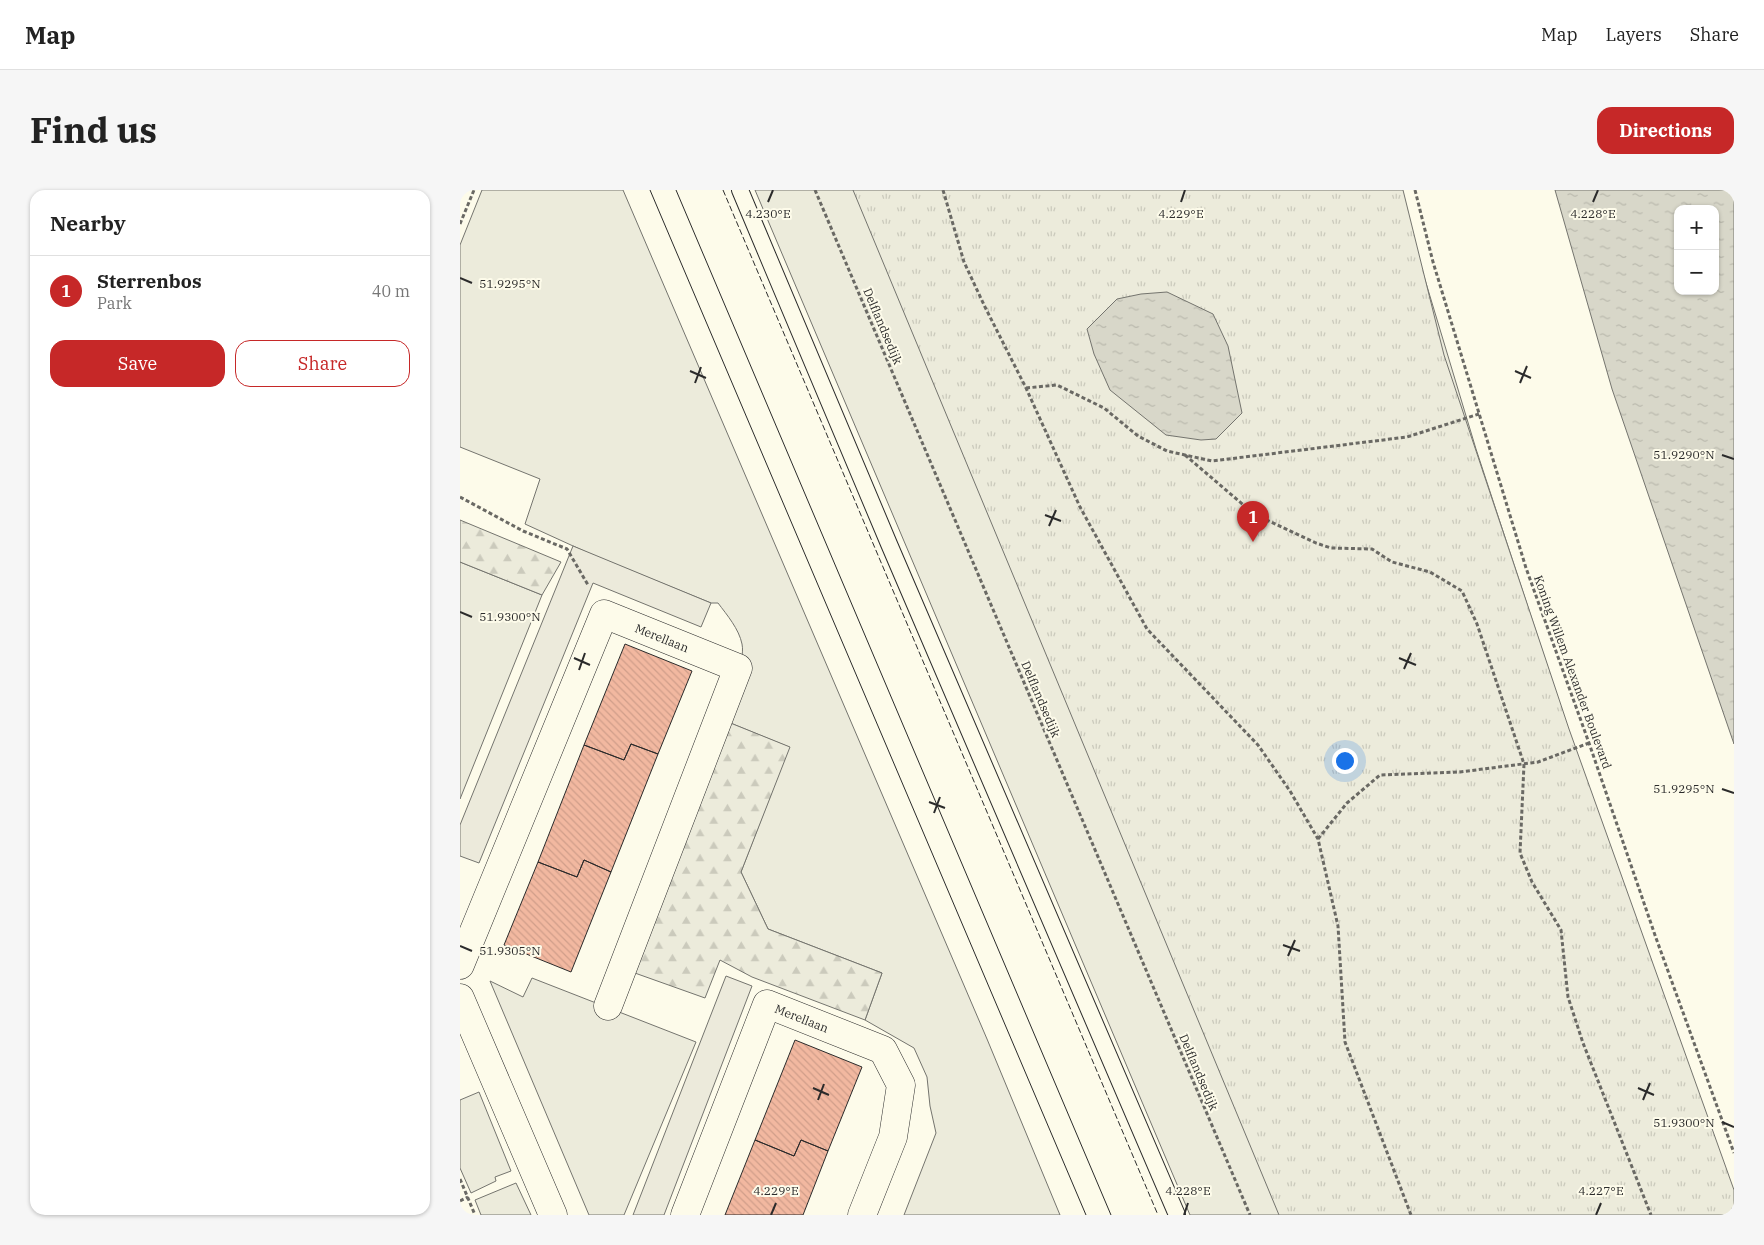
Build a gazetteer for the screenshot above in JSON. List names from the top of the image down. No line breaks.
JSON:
{"streets":{"street":["Merellaan"],"path":["Delflandsedijk","Koning Willem Alexander Boulevard"]},"page":{"header":"Map","nav":["Map","Layers","Share"],"title":"Find us","buttons":["Directions",["Save","Share"]],"heading":"Nearby","map_buttons":["+","−"],"list":[{"mark":"1","name":"Sterrenbos","note":"Park","value":"40 m"}],"pins":"1"},"coordinates":["4.230°E","4.229°E","4.228°E","51.9295°N","51.9290°N","51.9300°N","51.9305°N","4.227°E"]}
